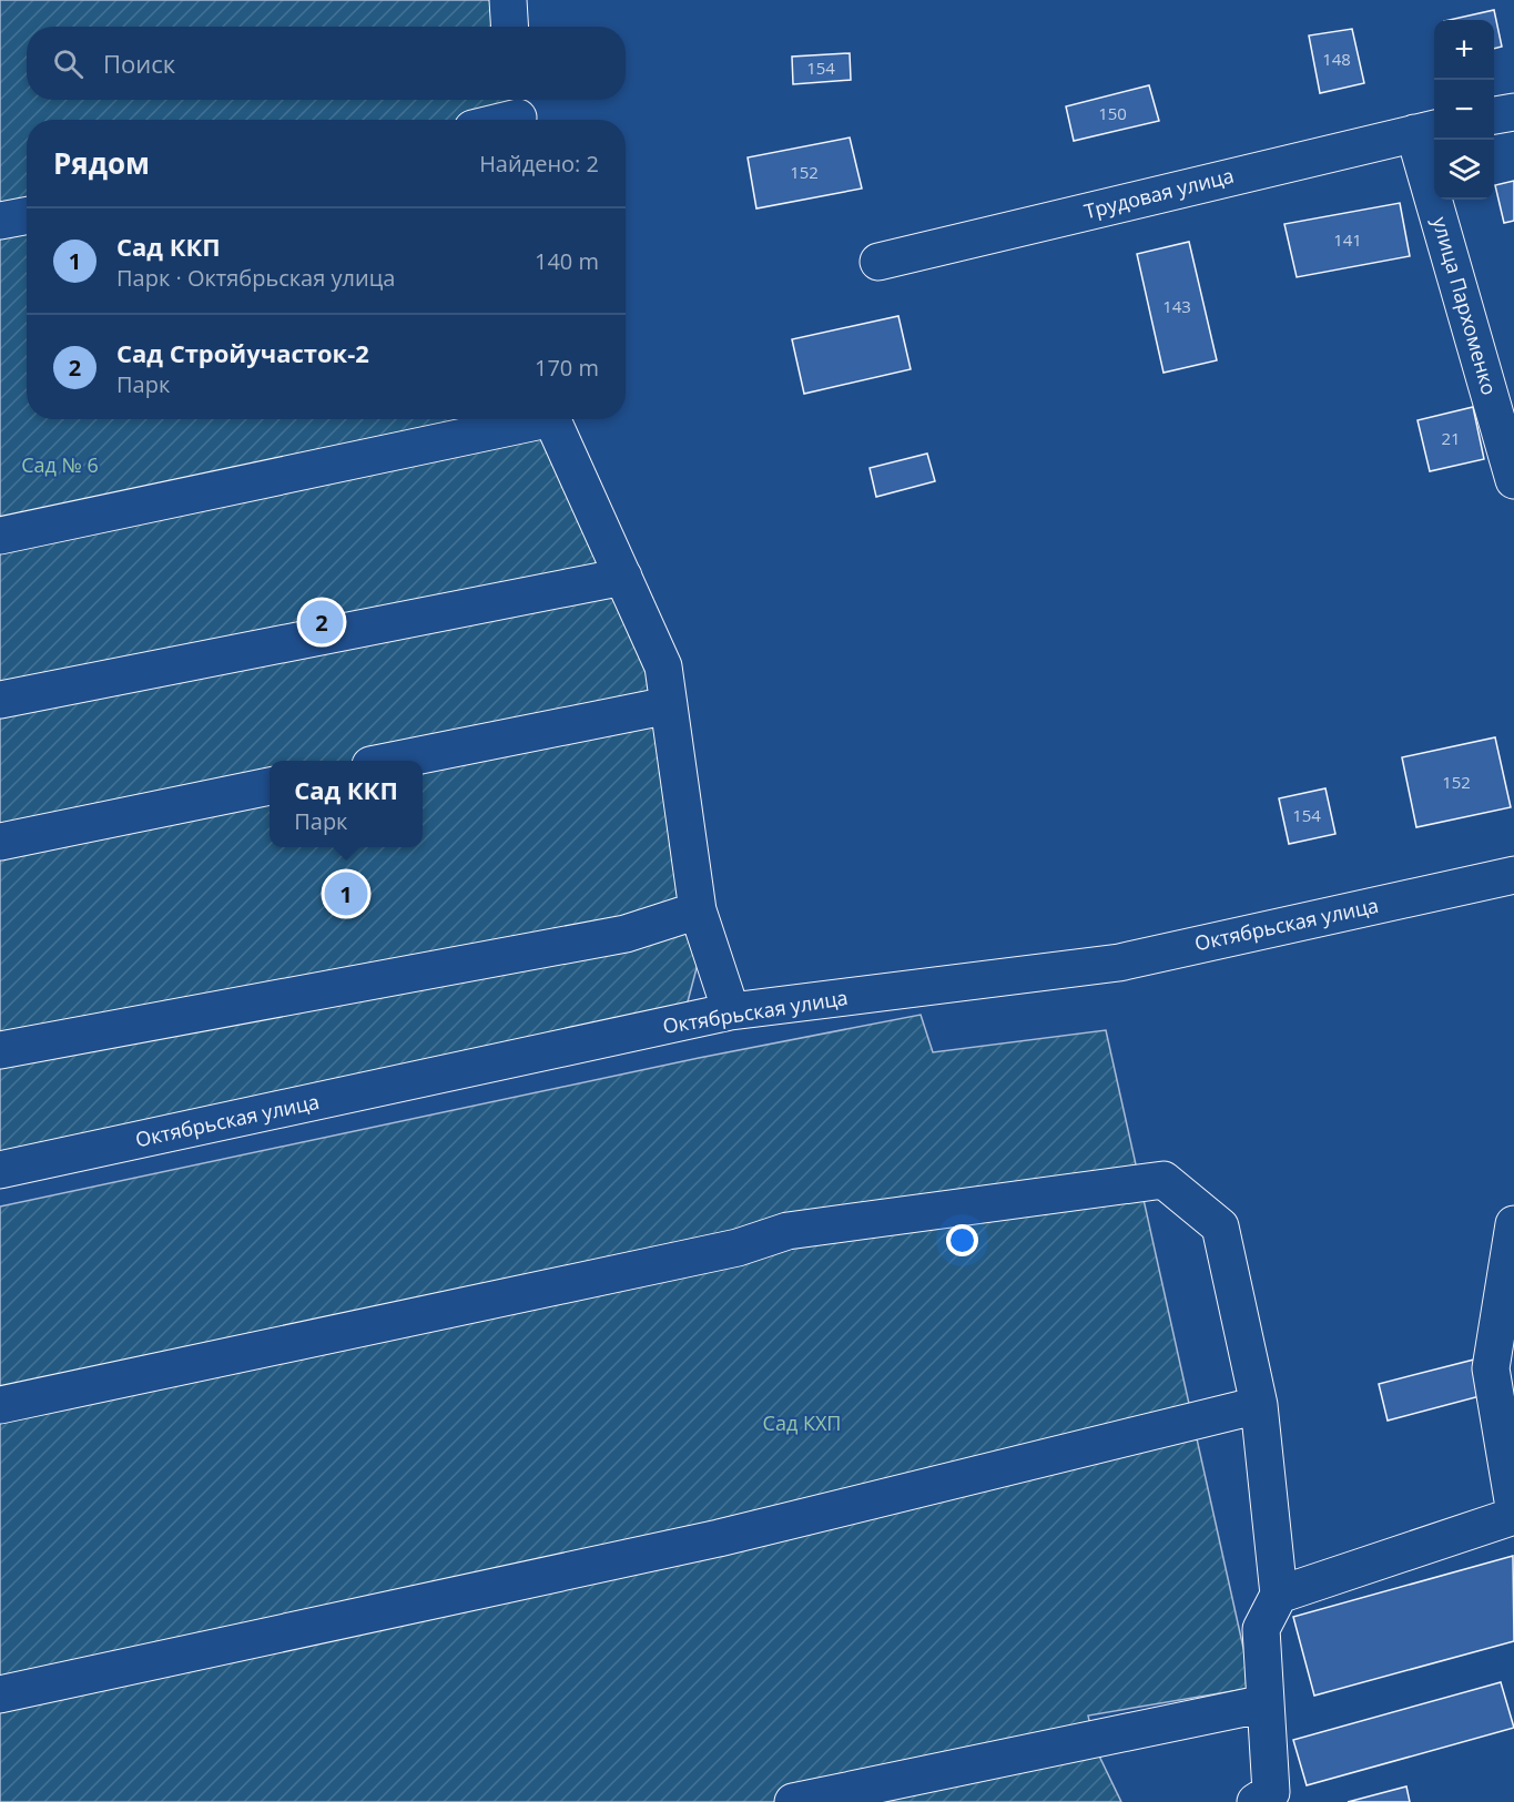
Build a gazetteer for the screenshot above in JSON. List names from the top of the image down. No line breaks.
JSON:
{"streets":{"street":["Трудовая улица","улица Пархоменко","Октябрьская улица"]},"crossings":[["Трудовая улица","улица Пархоменко"]],"parks":["Сад № 6","Сад КХП"],"house_numbers":["148","154","150","152","141","143","21","152","154"],"page":{"map_buttons":["+","−"],"search":"Поиск","heading":["Рядом","Найдено: 2"],"list":[{"mark":"1","name":"Сад ККП","note":"Парк · Октябрьская улица","value":"140 m"},{"mark":"2","name":"Сад Стройучасток-2","note":"Парк","value":"170 m"}],"pins":["2","1"],"popup":["Сад ККП","Парк"]}}
